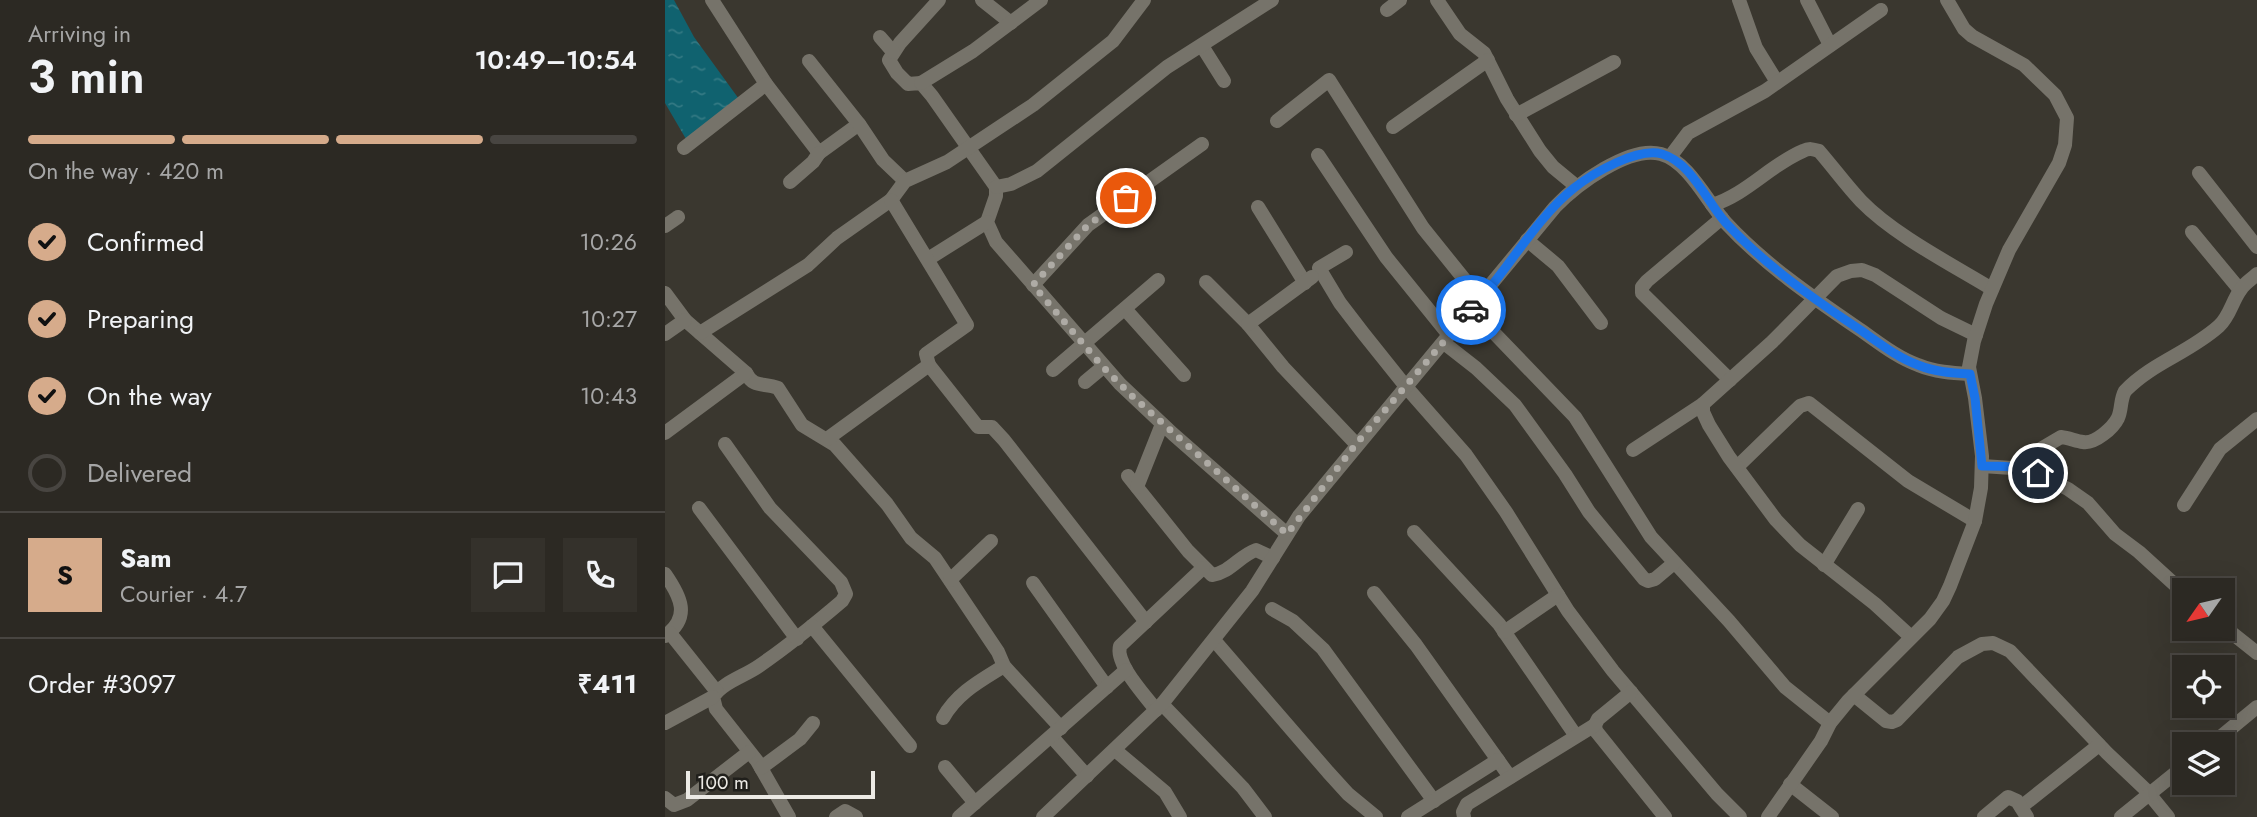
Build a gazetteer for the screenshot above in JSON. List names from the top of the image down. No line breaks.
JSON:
{"scale_bar":"100 m","north":"bottom left","page":{"heading":["3 min","Arriving in","10:49–10:54"],"panel":["Sam","Courier · 4.7","Order #3097","₹411"],"bar":"On the way · 420 m","list":[["Confirmed","10:26"],["Preparing","10:27"],["On the way","10:43"],"Delivered"],"round":"S","scale":"100 m"}}
